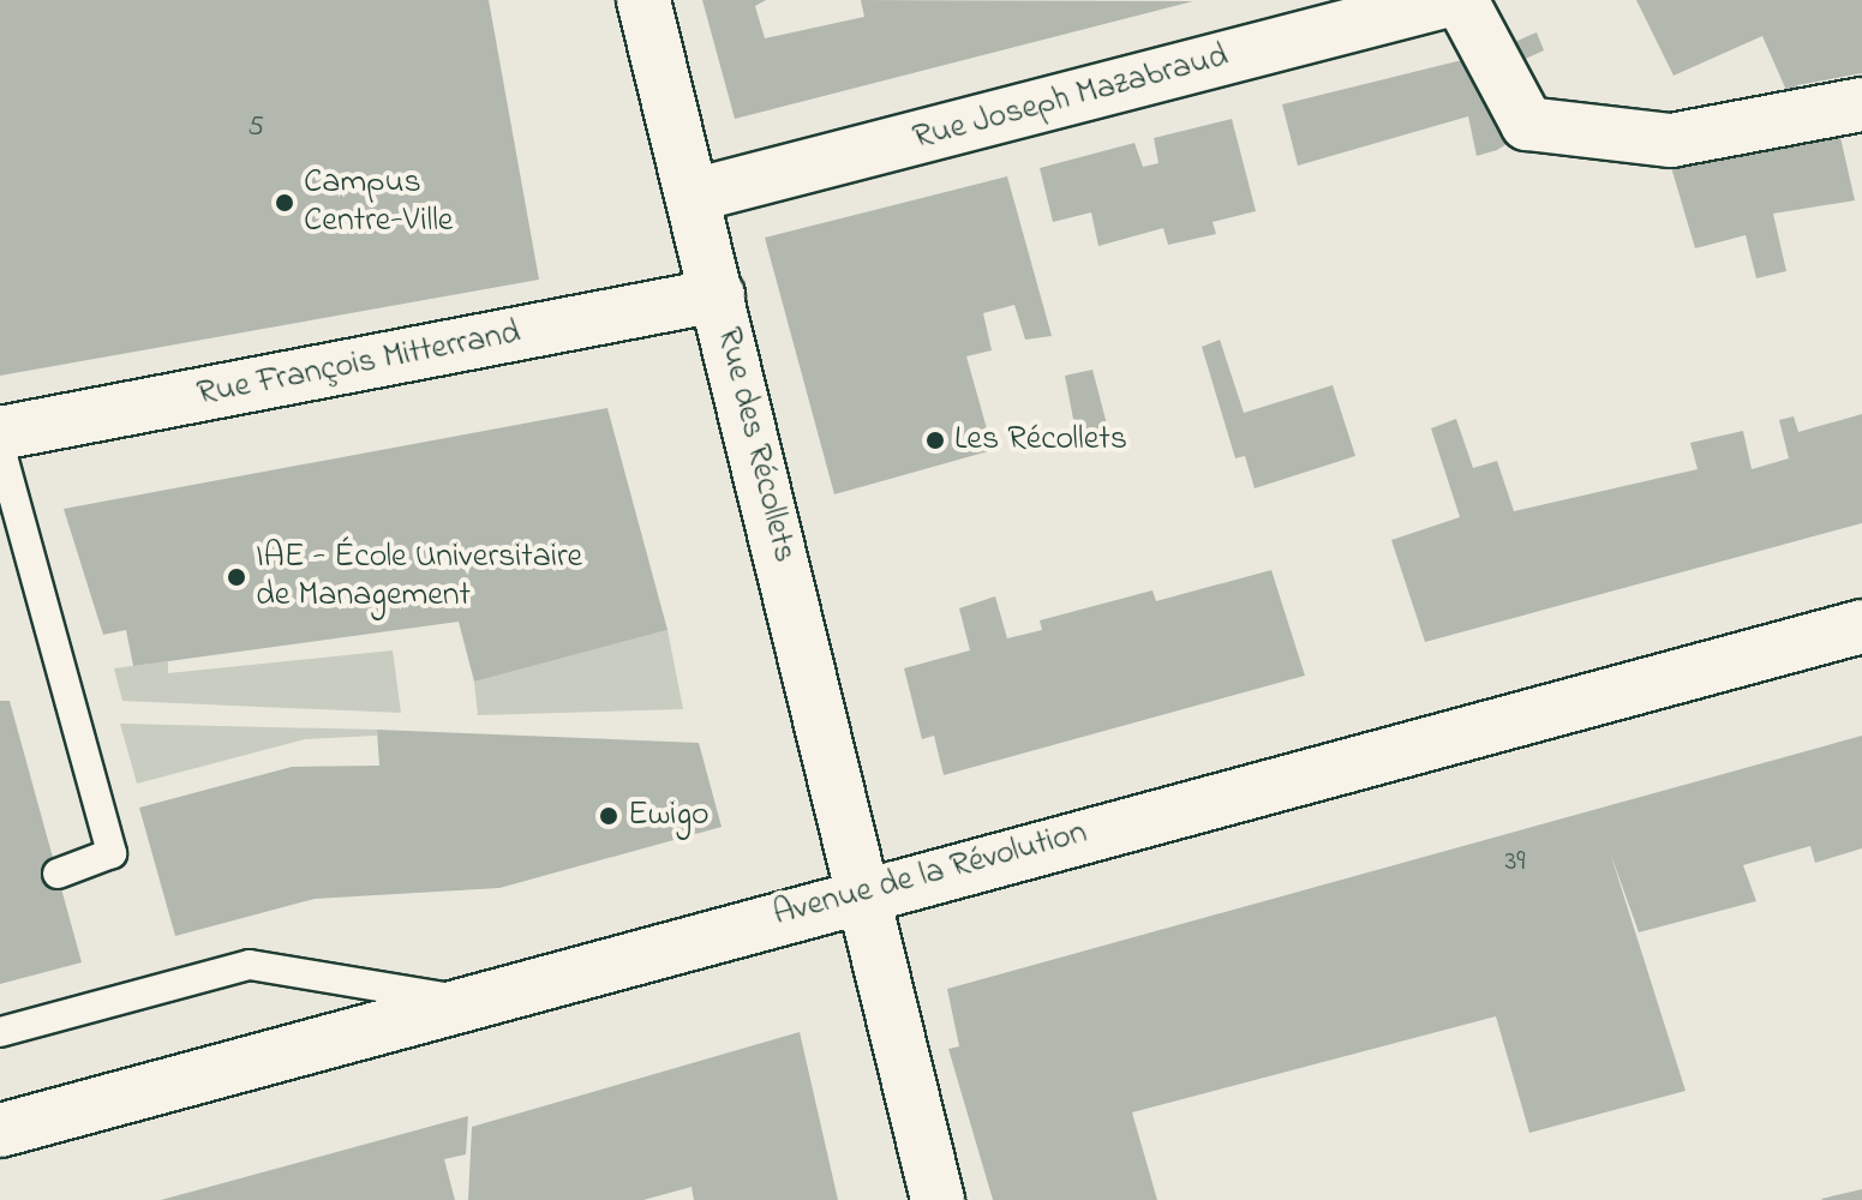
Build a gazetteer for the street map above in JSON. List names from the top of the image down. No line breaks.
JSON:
{"streets":{"street":["Rue Joseph Mazabraud","Rue François Mitterrand","Rue des Récollets","Avenue de la Révolution"]},"crossings":[["Rue Joseph Mazabraud","Rue des Récollets"],["Rue François Mitterrand","Rue des Récollets"],["Rue des Récollets","Avenue de la Révolution"]],"places":["Campus Centre-Ville","Les Récollets","IAE - École Universitaire de Management","Ewigo"],"house_numbers":["5","39"]}
